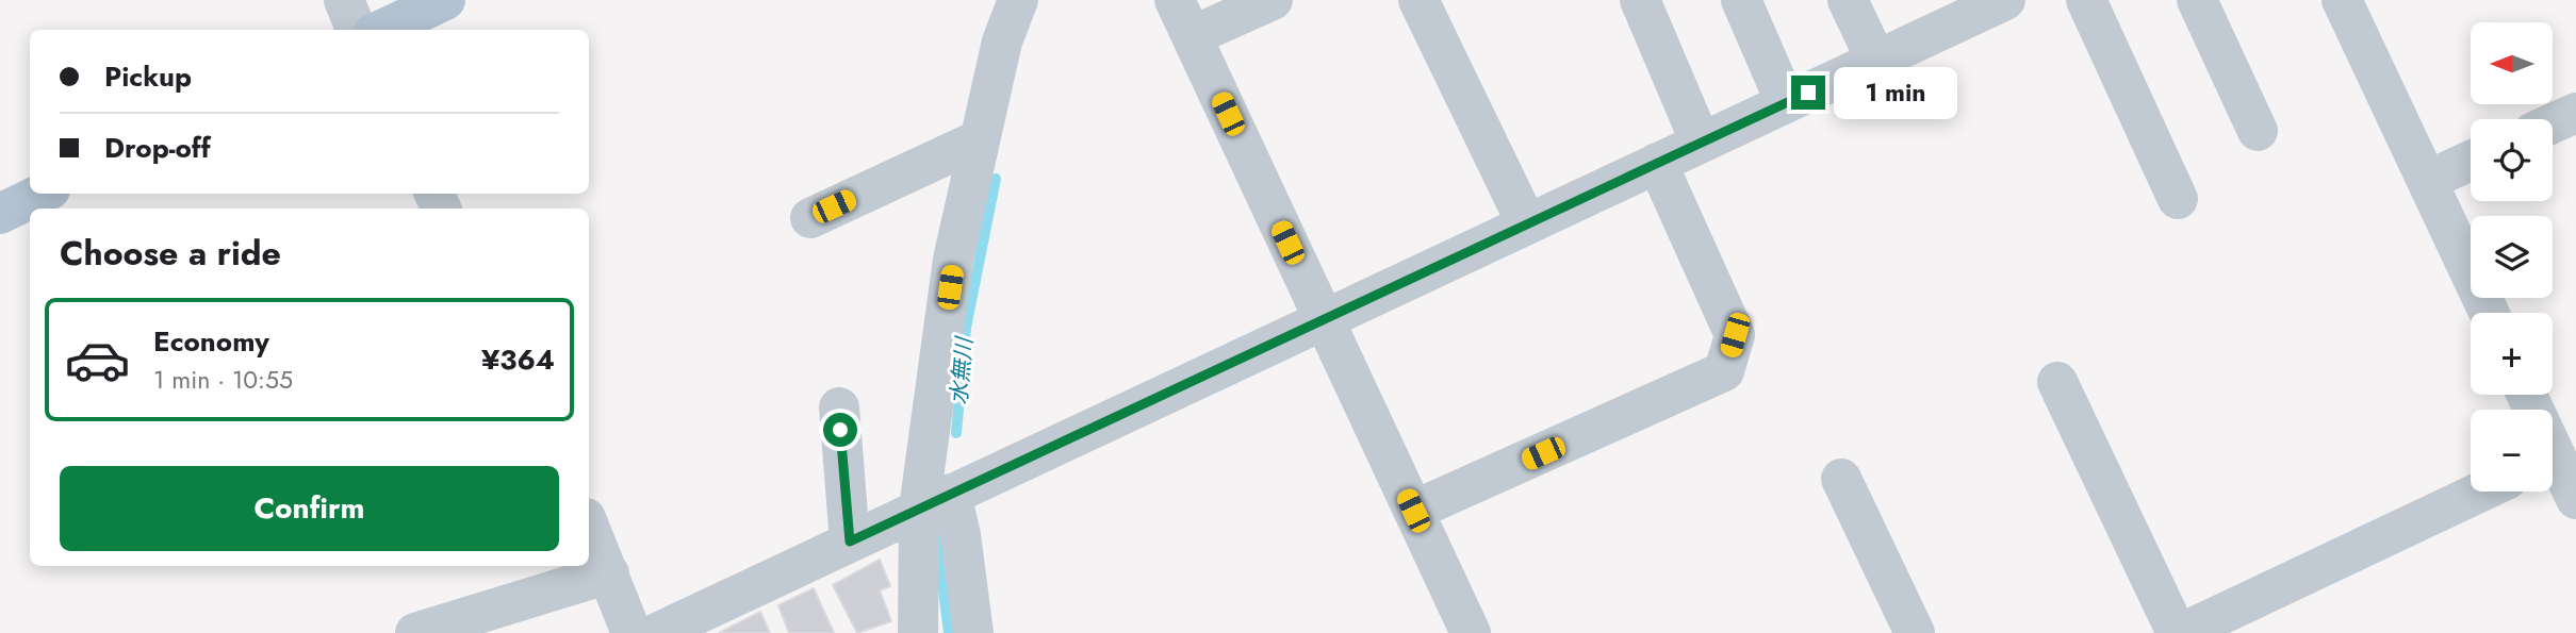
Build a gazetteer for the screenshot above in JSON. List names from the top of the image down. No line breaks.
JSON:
{"water":["水無川"],"north":"left","page":{"map_buttons":["+","−"],"banner":["Pickup","Drop-off"],"bubble":"1 min","heading":"Choose a ride","list":[{"name":"Economy","note":"1 min · 10:55","value":"¥364"}],"buttons":"Confirm"}}
